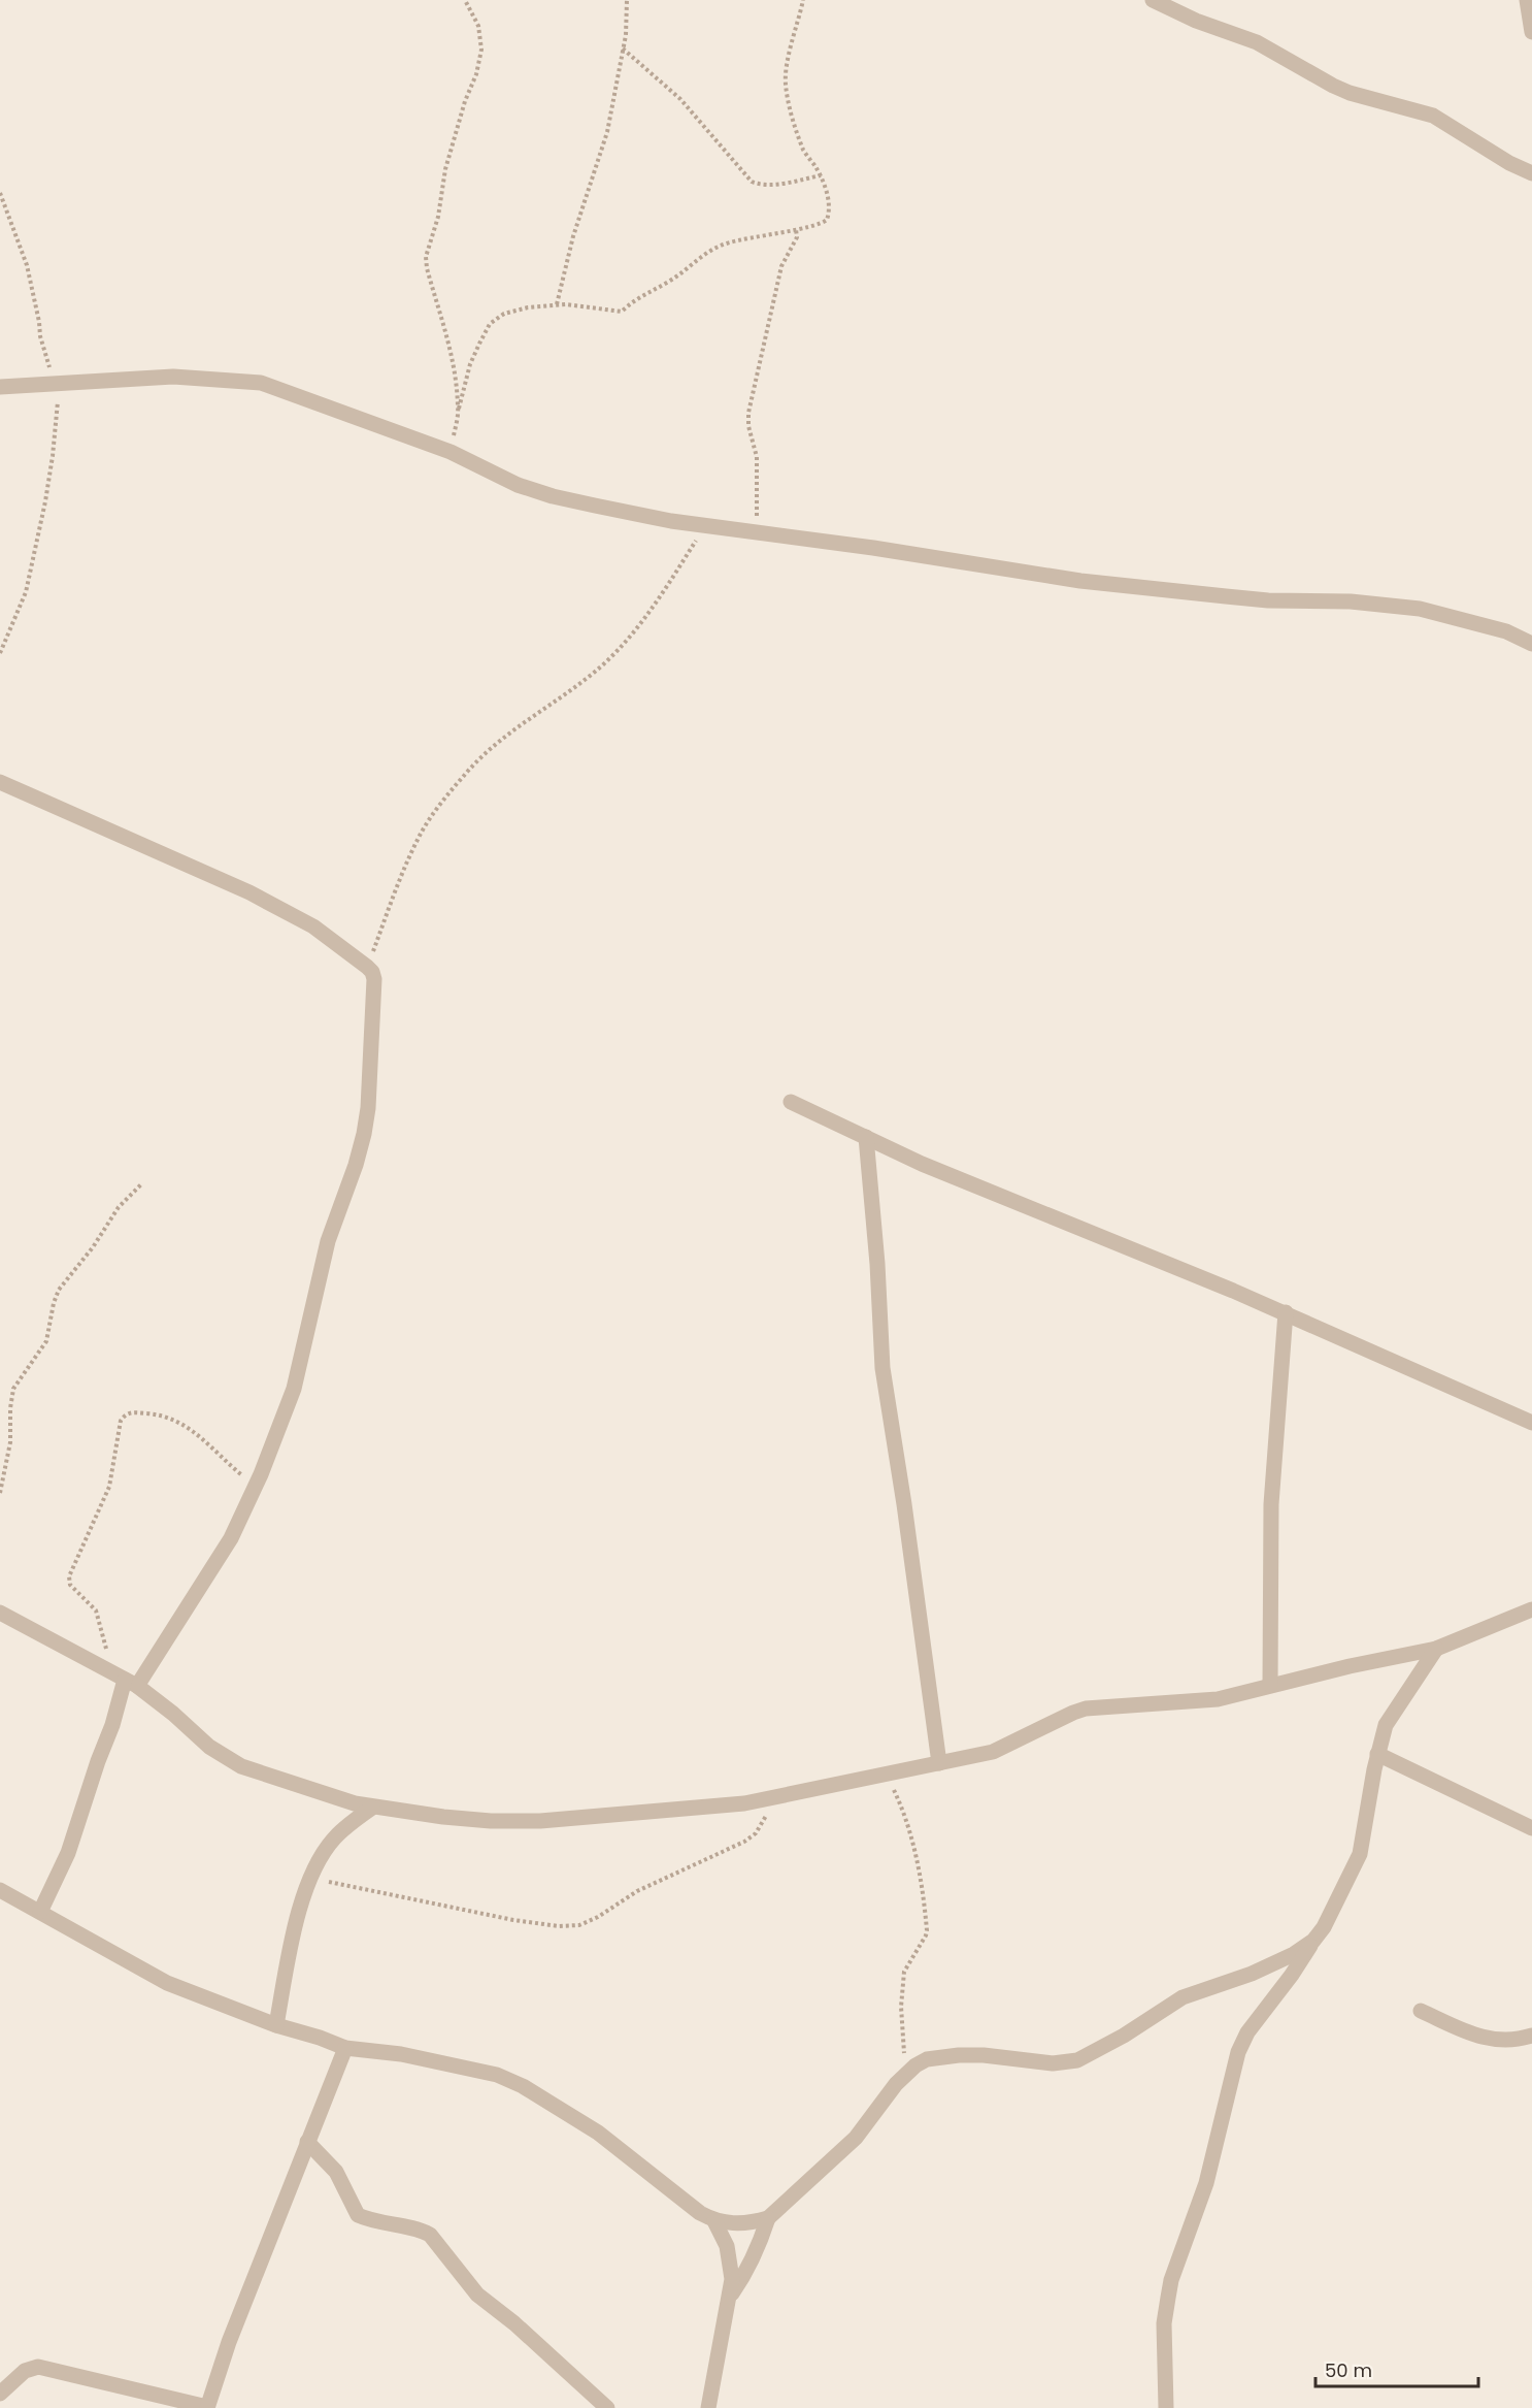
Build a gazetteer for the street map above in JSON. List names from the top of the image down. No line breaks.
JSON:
{"scale_bar":"50 m"}
